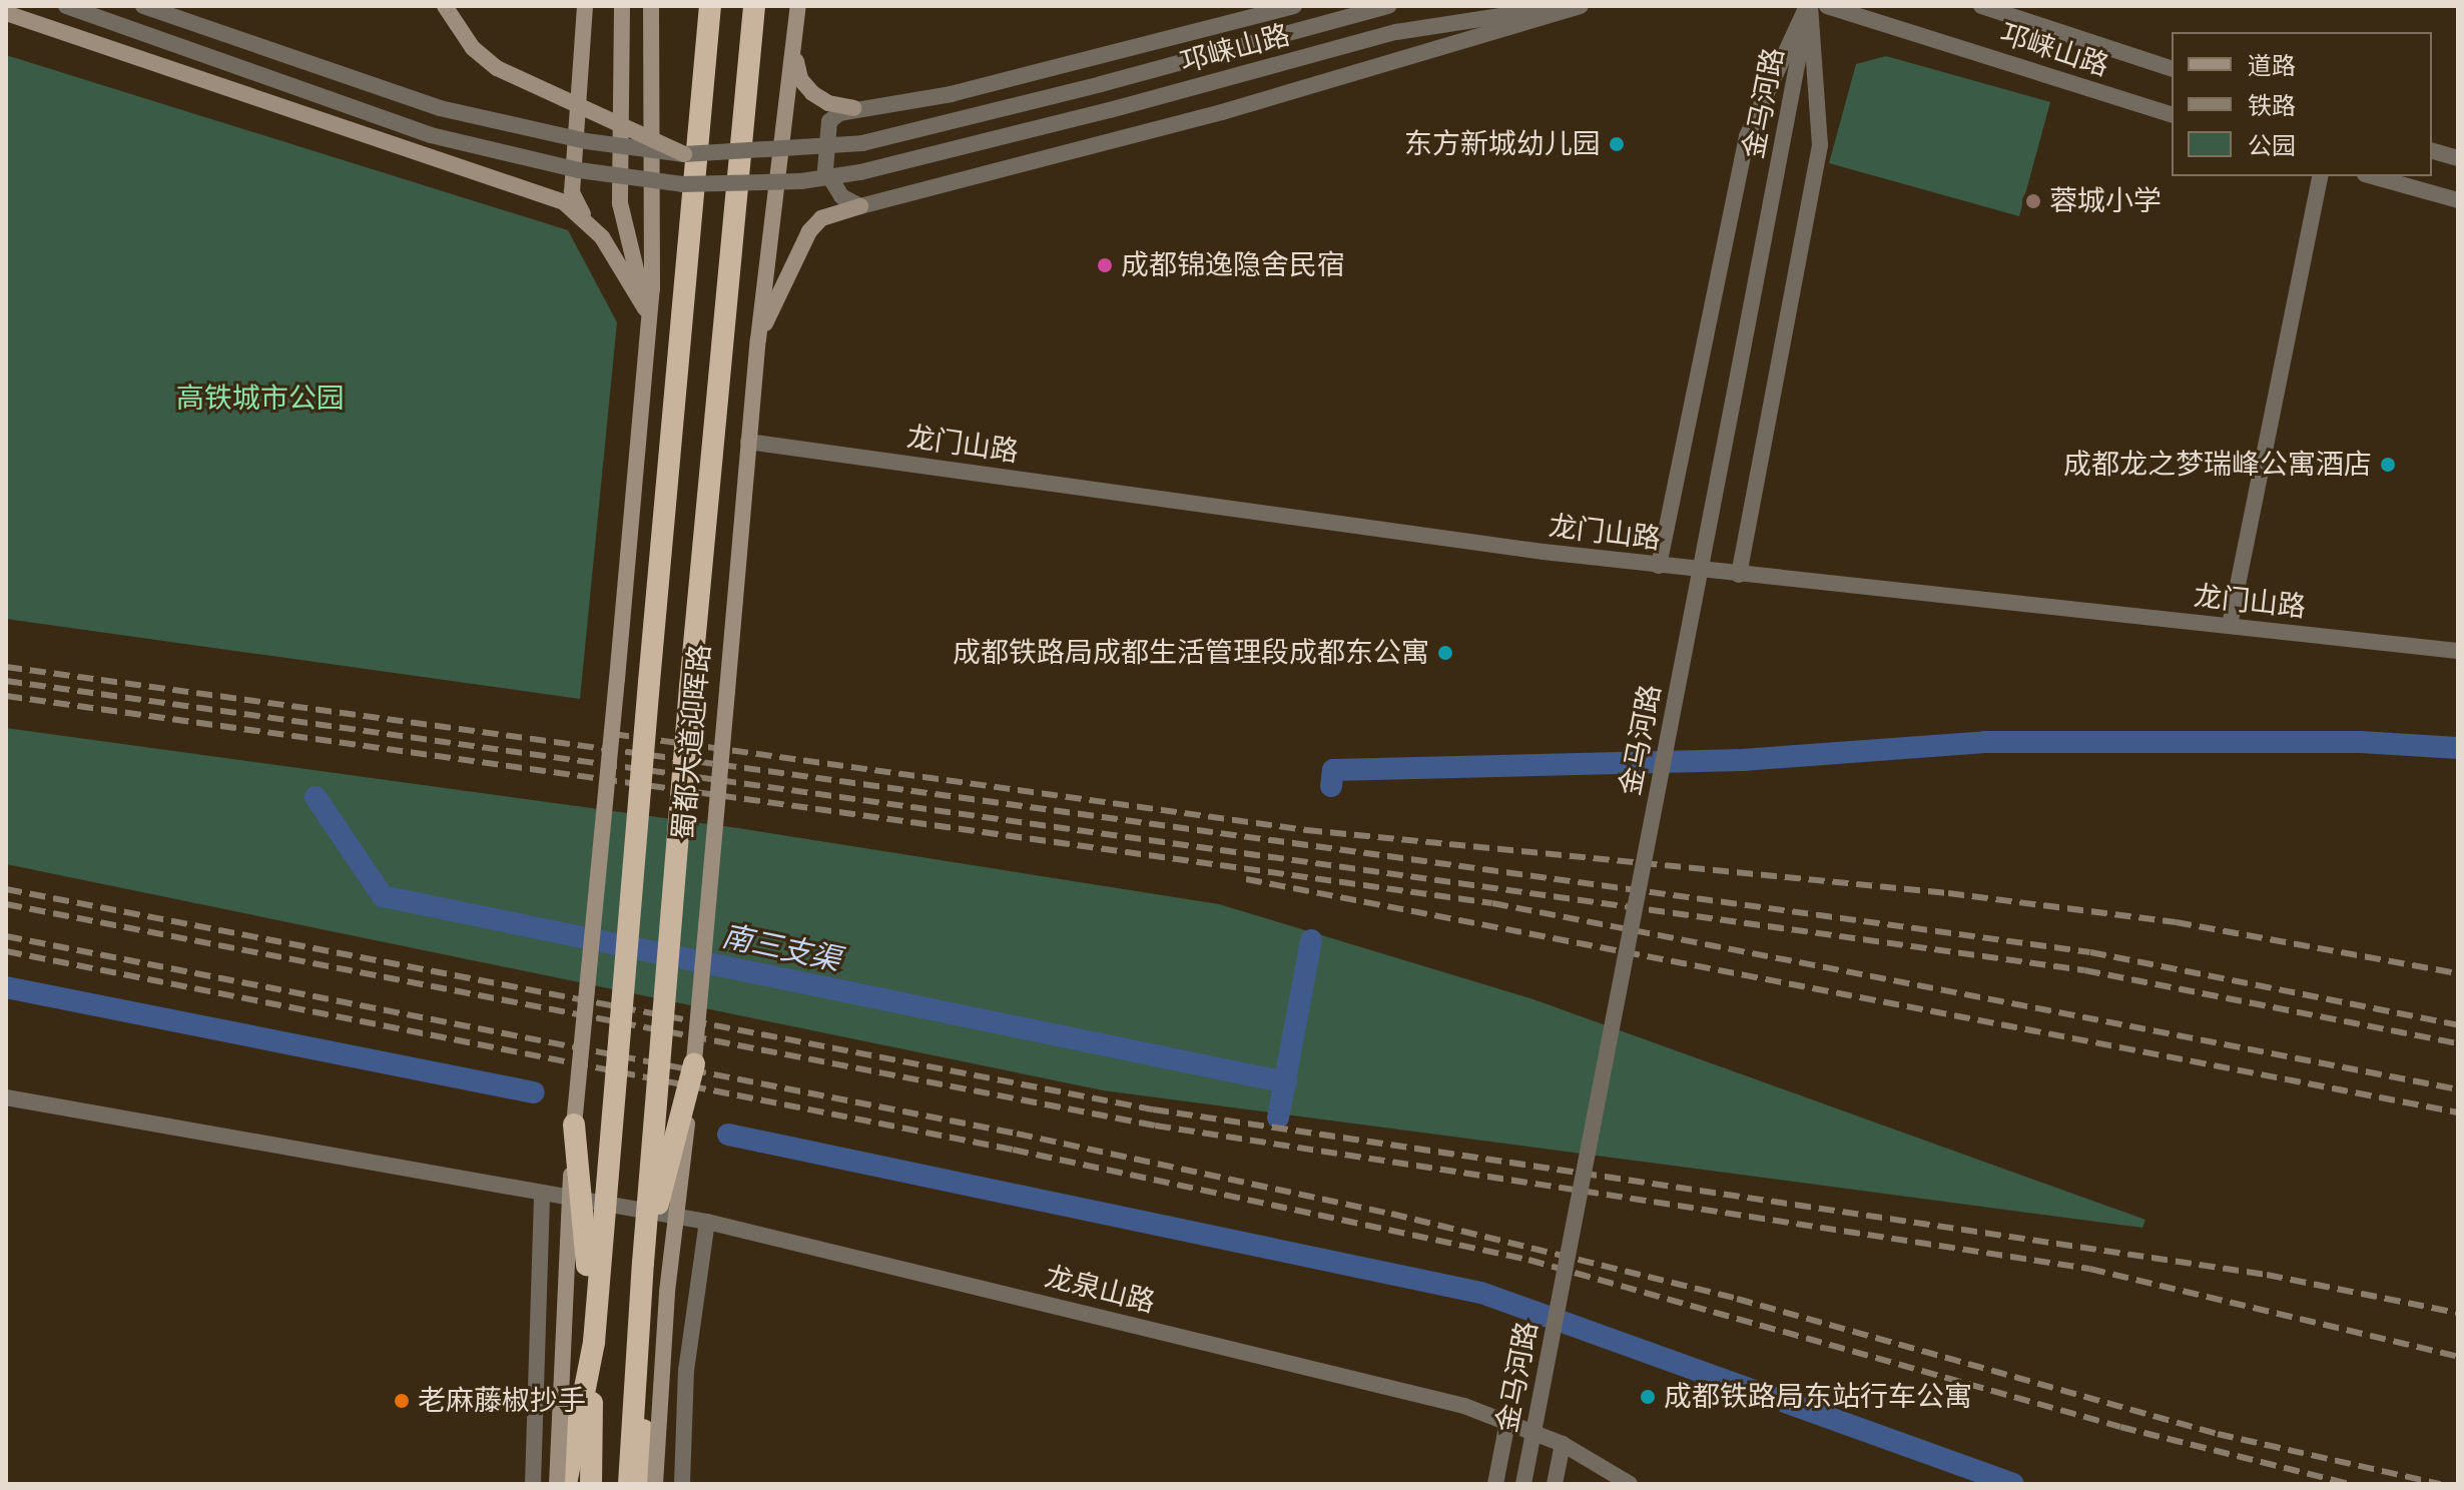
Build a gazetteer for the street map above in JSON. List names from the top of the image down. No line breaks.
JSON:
{"streets":{"highway":["蜀都大道迎晖路"],"street":["邛崃山路","金马河路","龙门山路","龙泉山路"]},"crossings":[["龙门山路","蜀都大道迎晖路"]],"water":["南三支渠"],"parks":["高铁城市公园"],"places":["东方新城幼儿园","蓉城小学","成都锦逸隐舍民宿","成都龙之梦瑞峰公寓酒店","成都铁路局成都生活管理段成都东公寓","成都铁路局东站行车公寓","老麻藤椒抄手"],"legend":["道路","铁路","公园"]}
